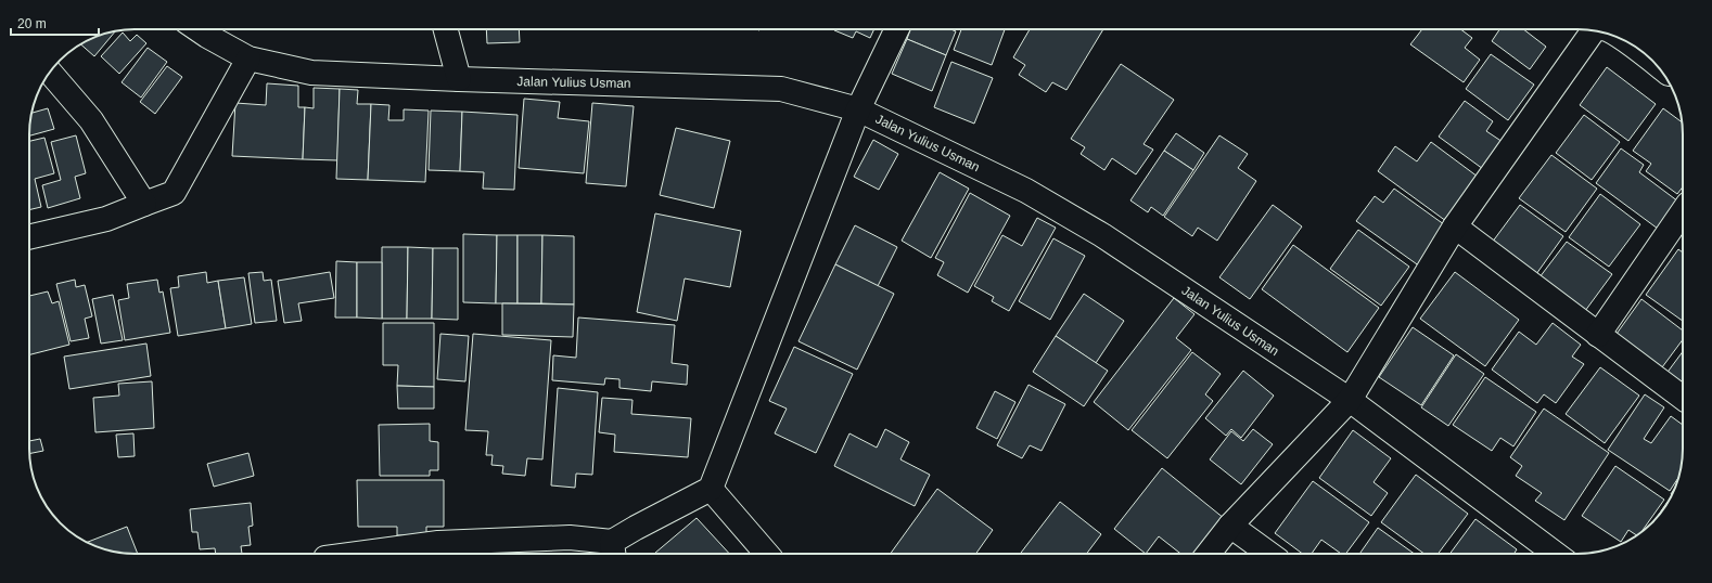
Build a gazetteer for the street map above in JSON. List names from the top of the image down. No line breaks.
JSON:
{"streets":{"street":["Jalan Yulius Usman"]},"scale_bar":"20 m"}
